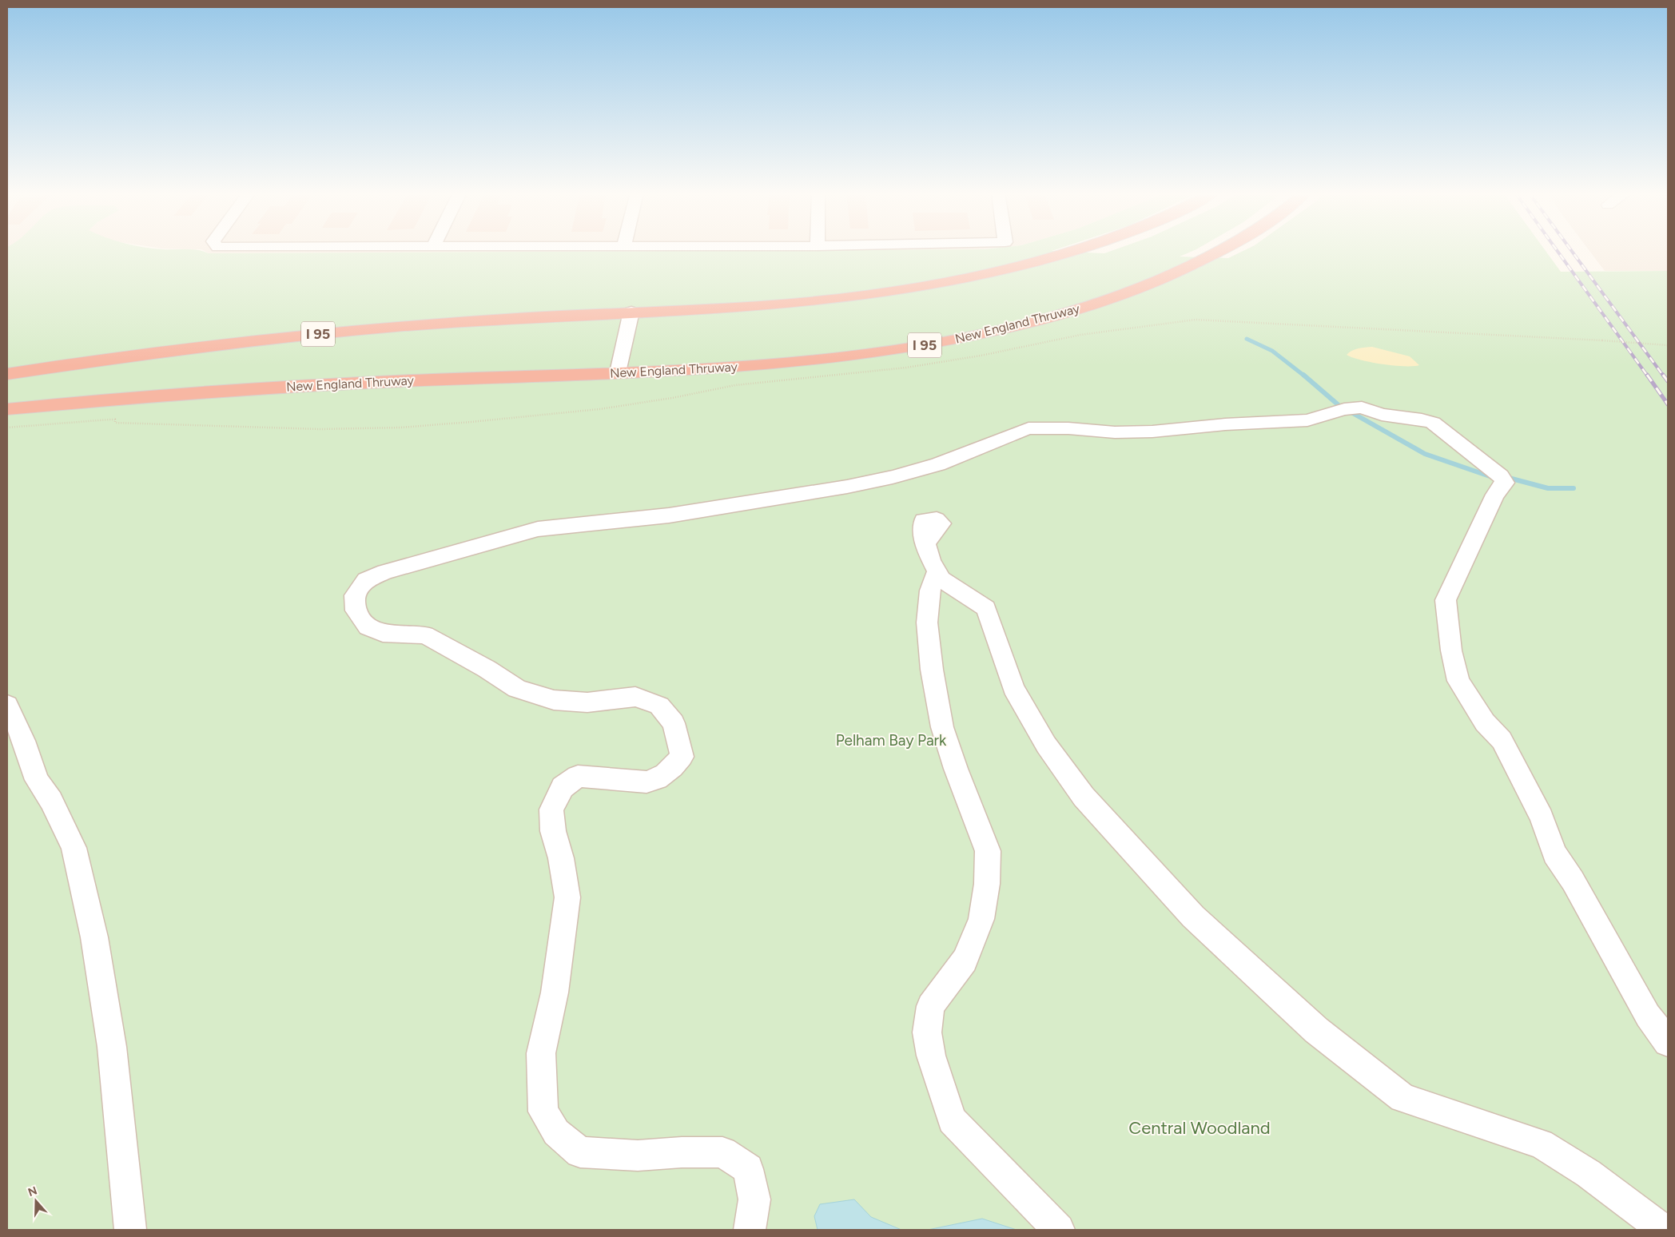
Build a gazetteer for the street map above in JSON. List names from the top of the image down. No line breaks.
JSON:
{"streets":{"highway":["New England Thruway","I 95"]},"parks":["Pelham Bay Park","Central Woodland"],"north":"top"}
